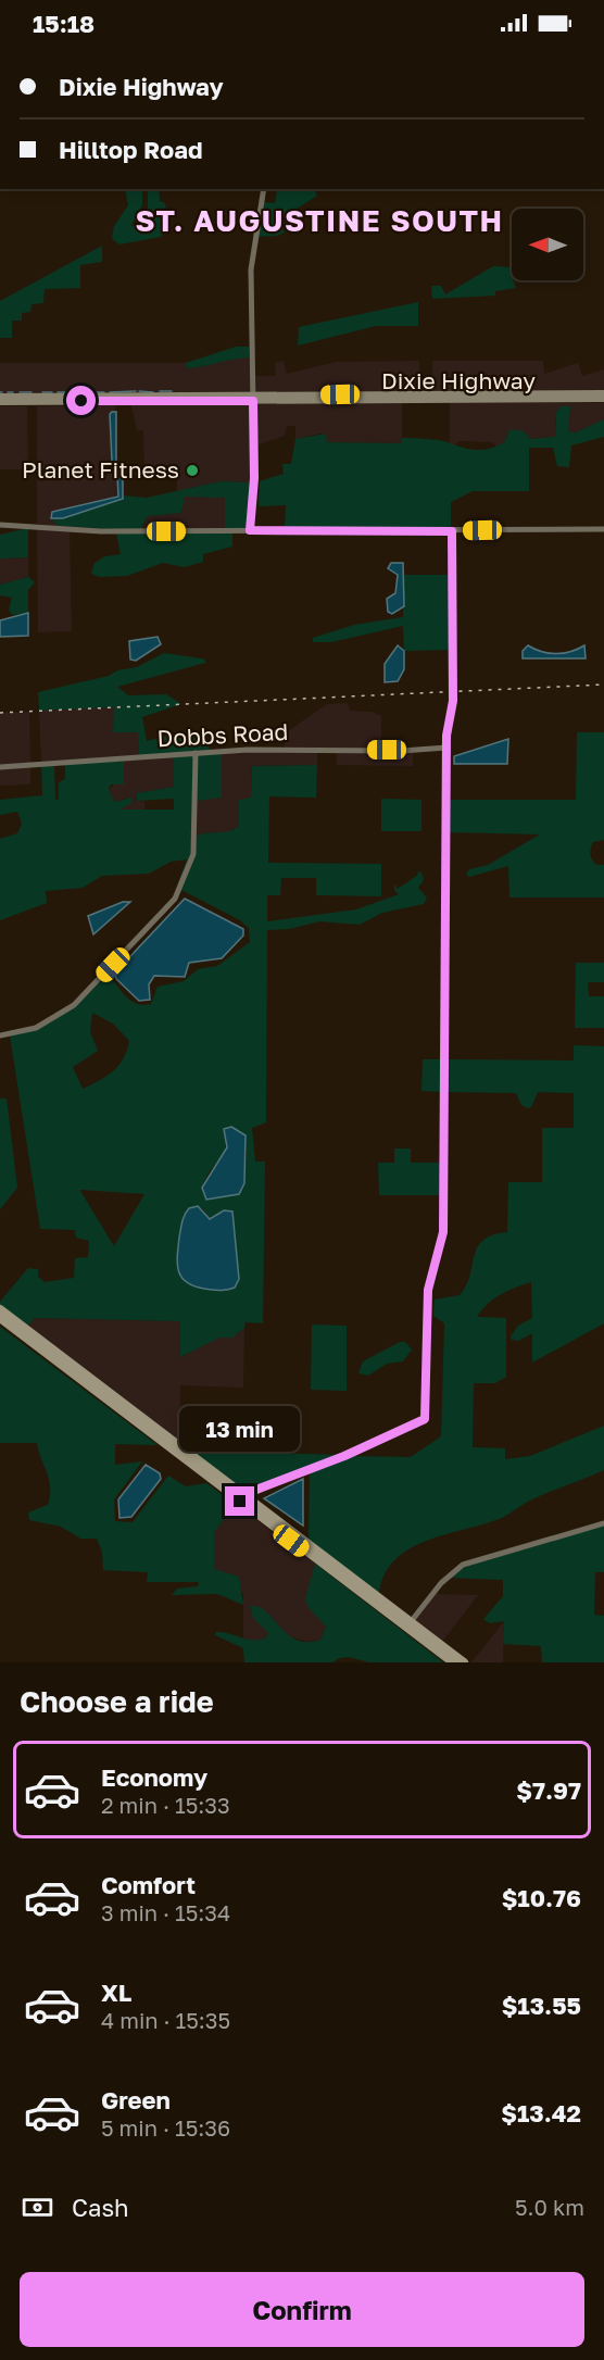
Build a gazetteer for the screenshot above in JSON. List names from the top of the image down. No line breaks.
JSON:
{"streets":{"main road":["Dixie Highway"],"street":["Dobbs Road"]},"districts":["ST. AUGUSTINE SOUTH"],"places":["Planet Fitness"],"north":"left","page":{"status":"15:18","banner":["Dixie Highway","Hilltop Road"],"bubble":"13 min","heading":"Choose a ride","list":[{"name":"Economy","note":"2 min · 15:33","value":"$7.97"},{"name":"Comfort","note":"3 min · 15:34","value":"$10.76"},{"name":"XL","note":"4 min · 15:35","value":"$13.55"},{"name":"Green","note":"5 min · 15:36","value":"$13.42"}],"pay":["Cash","5.0 km"],"buttons":"Confirm"}}
